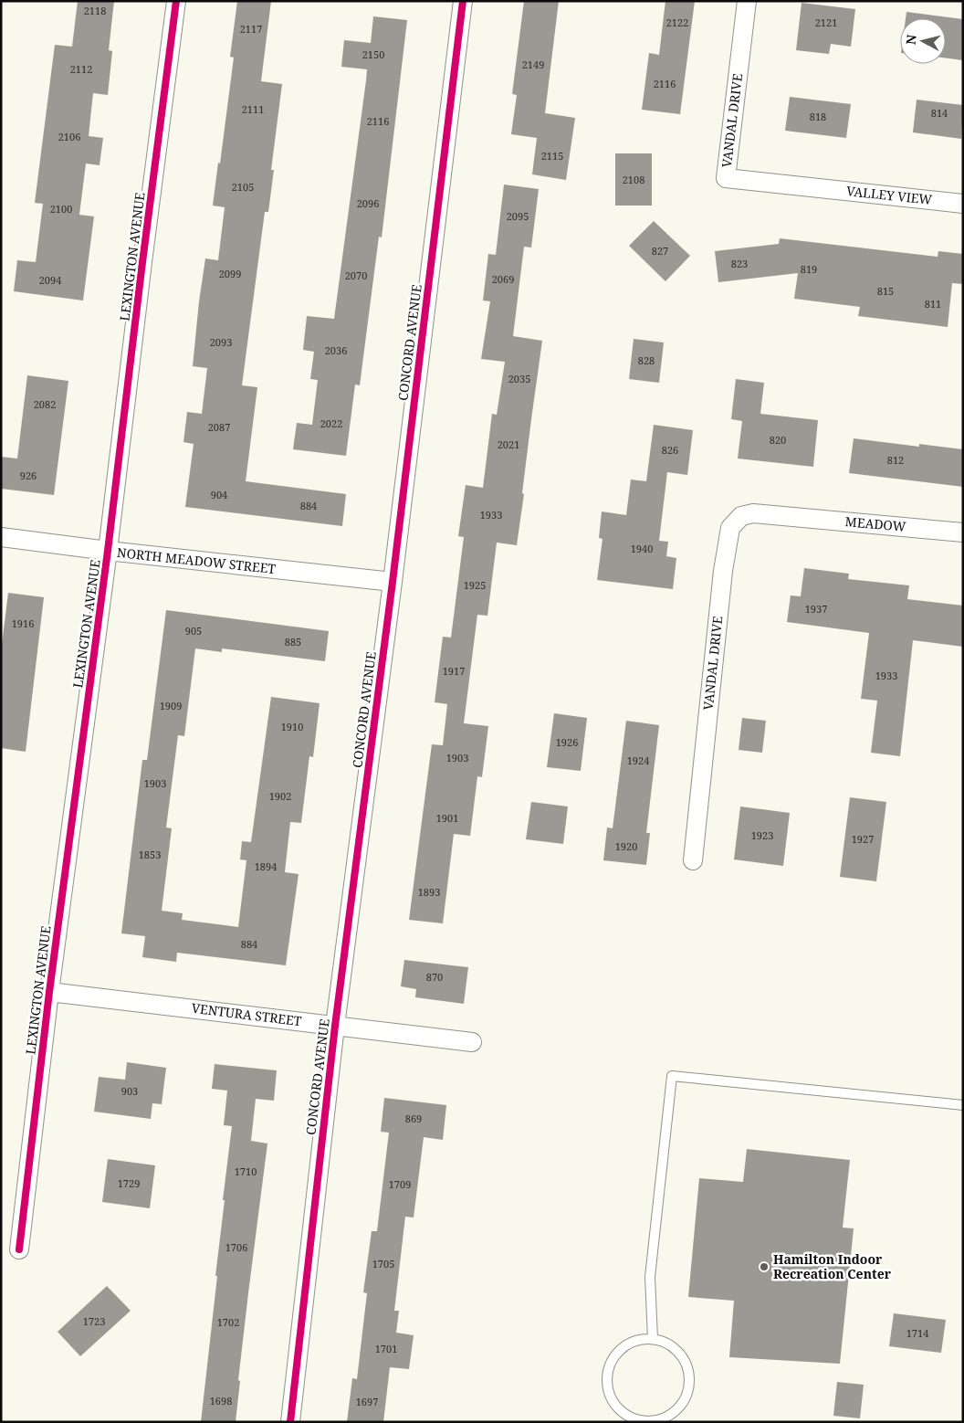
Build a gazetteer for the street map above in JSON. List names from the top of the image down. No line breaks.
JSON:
{"streets":{"street":["VANDAL DRIVE","VALLEY VIEW","LEXINGTON AVENUE","CONCORD AVENUE","MEADOW","NORTH MEADOW STREET","VENTURA STREET"]},"crossings":[["VANDAL DRIVE","VALLEY VIEW"],["VANDAL DRIVE","MEADOW"],["LEXINGTON AVENUE","NORTH MEADOW STREET"],["LEXINGTON AVENUE","VENTURA STREET"],["CONCORD AVENUE","NORTH MEADOW STREET"],["CONCORD AVENUE","VENTURA STREET"]],"places":["Hamilton Indoor Recreation Center"],"house_numbers":["2118","2122","2121","2117","2150","2149","2112","2116","2111","814","818","2116","2106","2115","2108","2105","2096","2100","2095","827","823","819","2099","2070","2069","2094","815","811","2093","2036","828","2035","2082","2022","2087","820","2021","826","812","926","904","884","1933","1940","1925","1937","1916","905","885","1917","1933","1909","1910","1926","1903","1924","1903","1902","1901","1923","1927","1920","1853","1894","1893","884","870","903","869","1710","1729","1709","1706","1705","1723","1702","1714","1701","1698","1697"],"north":"left"}
